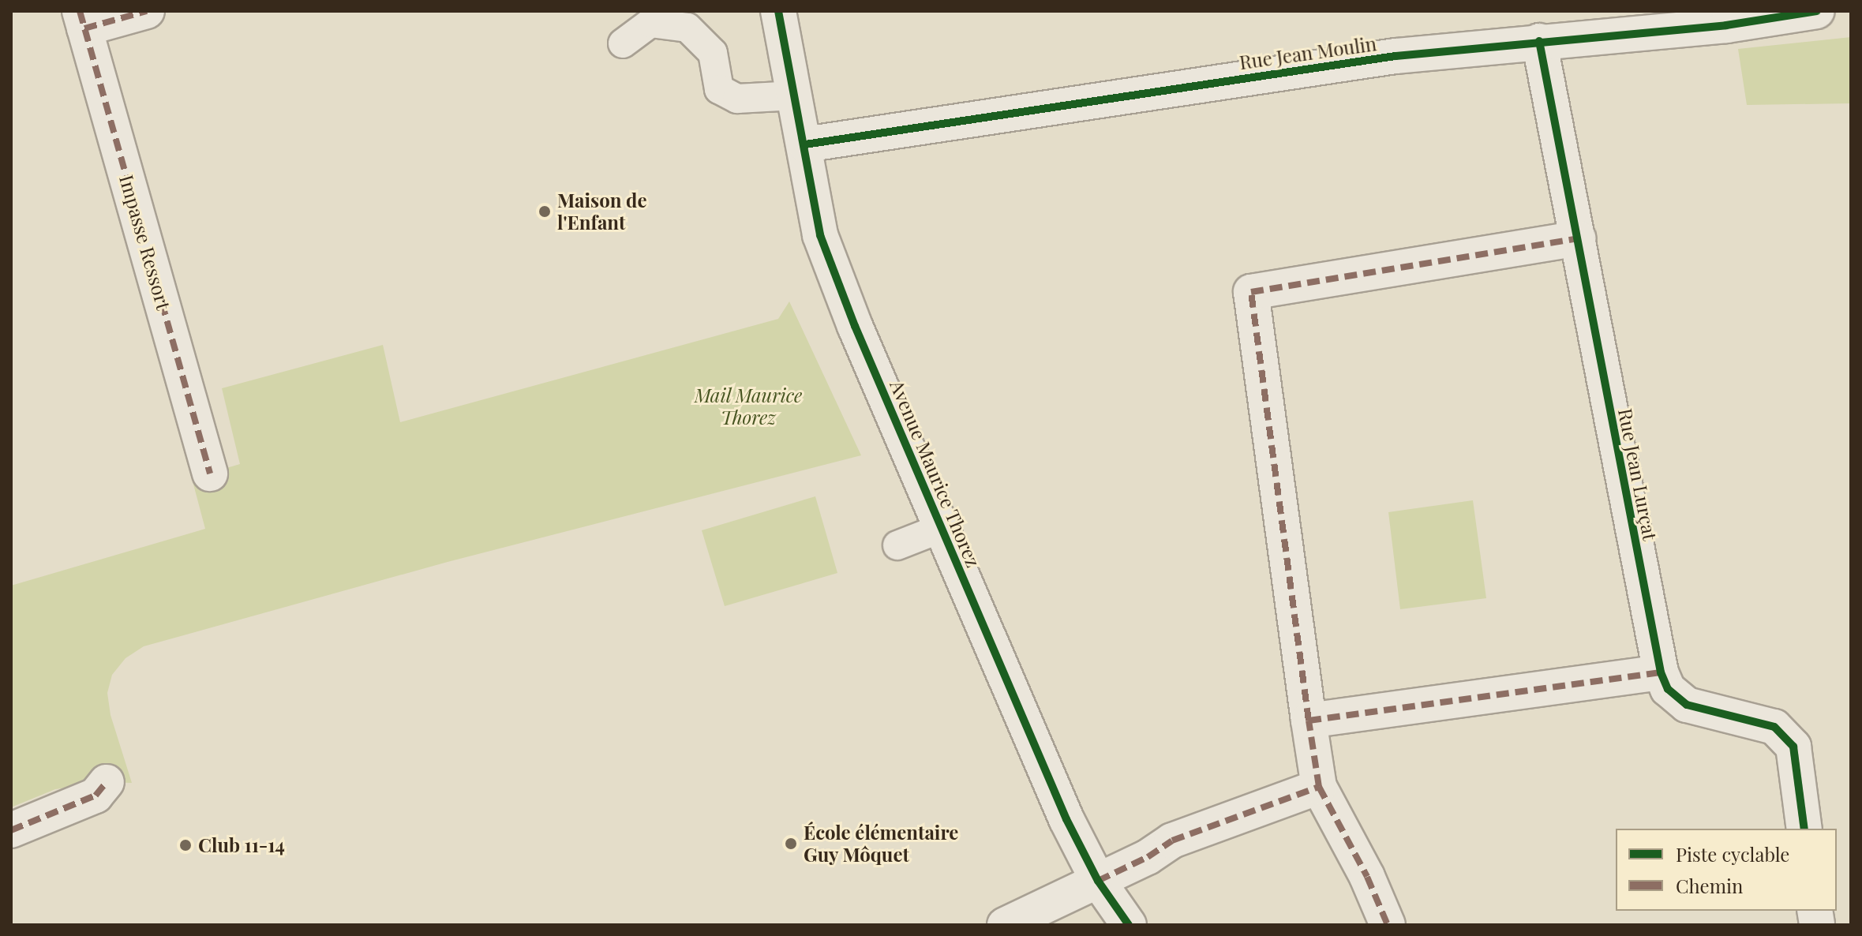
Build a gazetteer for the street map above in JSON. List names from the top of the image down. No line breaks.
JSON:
{"streets":{"street":["Rue Jean Moulin","Impasse Ressort","Avenue Maurice Thorez","Rue Jean Lurçat"]},"crossings":[["Rue Jean Moulin","Avenue Maurice Thorez"],["Rue Jean Moulin","Rue Jean Lurçat"]],"parks":["Mail Maurice Thorez"],"places":["Maison de l'Enfant","École élémentaire Guy Môquet","Club 11-14"],"legend":["Piste cyclable","Chemin"]}
